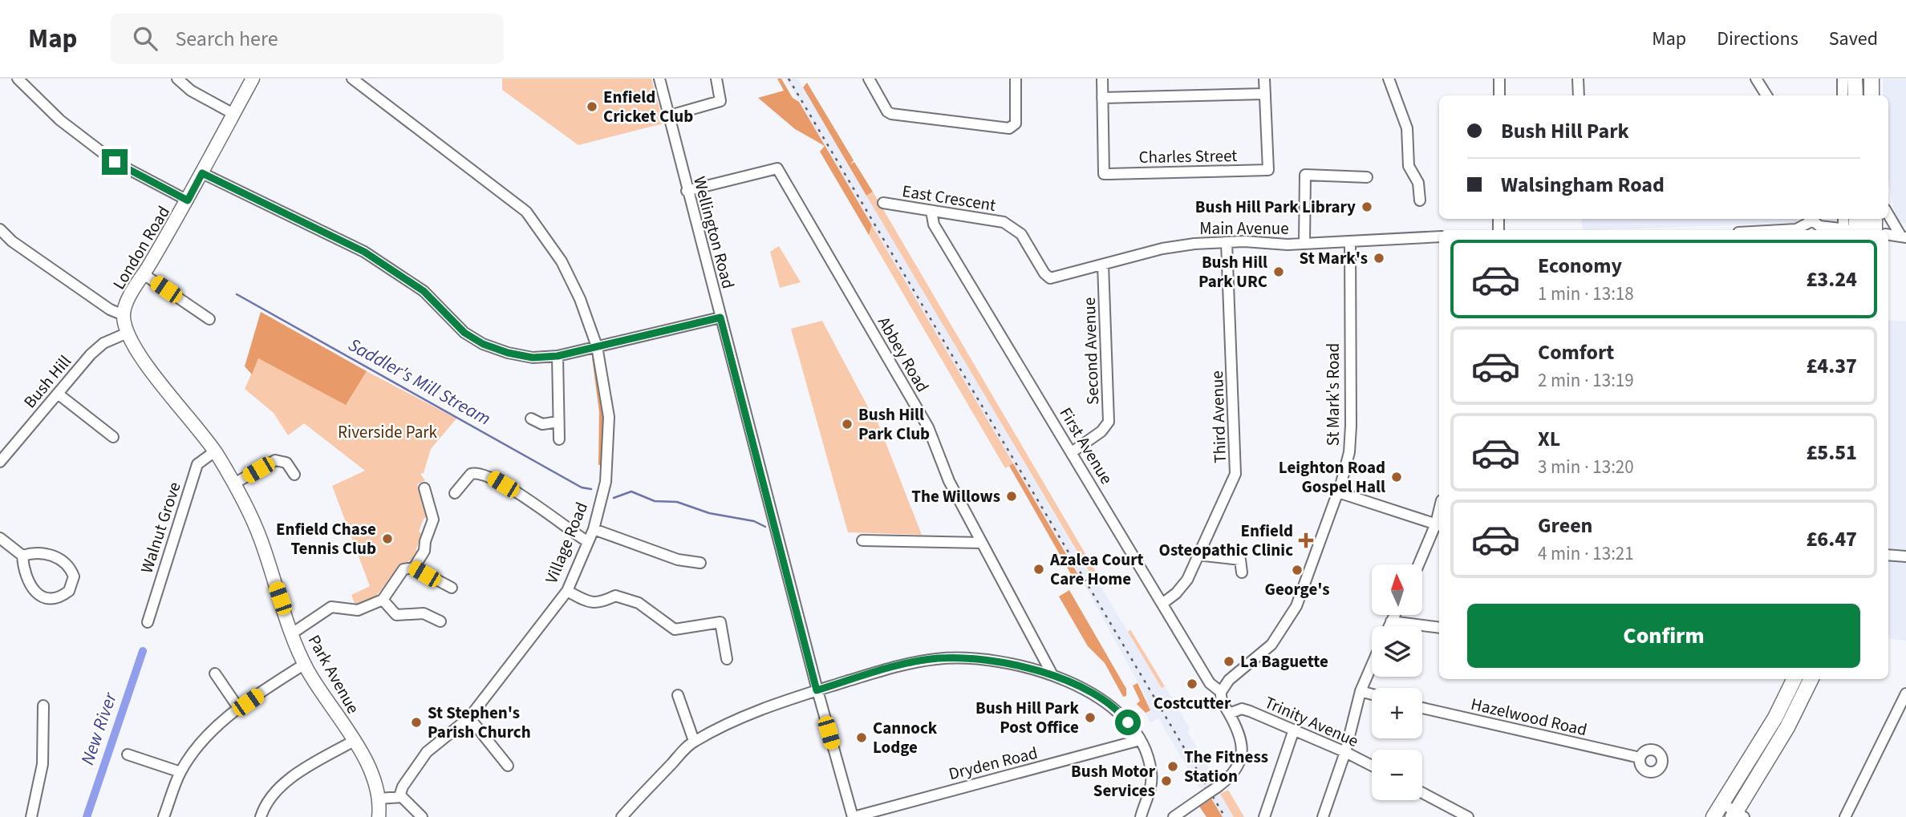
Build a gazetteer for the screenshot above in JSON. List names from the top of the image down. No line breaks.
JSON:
{"streets":{"main road":["London Road","Park Avenue"],"street":["Charles Street","East Crescent","Main Avenue","Wellington Road","Second Avenue","Abbey Road","Bush Hill","St Mark's Road","Third Avenue","First Avenue","Walnut Grove","Village Road","Hazelwood Road","Trinity Avenue","Dryden Road"]},"crossings":[["East Crescent","Main Avenue"],["East Crescent","First Avenue"],["Main Avenue","Second Avenue"],["Main Avenue","St Mark's Road"],["Main Avenue","Third Avenue"],["Wellington Road","Abbey Road"],["Wellington Road","Dryden Road"],["London Road","Park Avenue"],["Second Avenue","First Avenue"],["Bush Hill","Park Avenue"],["St Mark's Road","First Avenue"],["Third Avenue","First Avenue"],["First Avenue","Trinity Avenue"],["Walnut Grove","Park Avenue"]],"water":["Saddler's Mill Stream","New River"],"parks":["Riverside Park"],"places":{"other":["Enfield Cricket Club","Bush Hill Park Library","St Mark's","Bush Hill Park URC","Bush Hill Park Club","Leighton Road Gospel Hall","The Willows","Enfield Chase Tennis Club","Azalea Court Care Home","George's","La Baguette","Costcutter","Bush Hill Park Post Office","St Stephen's Parish Church","Cannock Lodge","The Fitness Station","Bush Motor Services"],"health":["Enfield Osteopathic Clinic"]},"north":"top","page":{"header":"Map","search":"Search here","nav":["Map","Directions","Saved"],"banner":["Bush Hill Park","Walsingham Road"],"list":[{"name":"Economy","note":"1 min · 13:18","value":"£3.24"},{"name":"Comfort","note":"2 min · 13:19","value":"£4.37"},{"name":"XL","note":"3 min · 13:20","value":"£5.51"},{"name":"Green","note":"4 min · 13:21","value":"£6.47"}],"map_buttons":["+","−"],"buttons":"Confirm"}}
